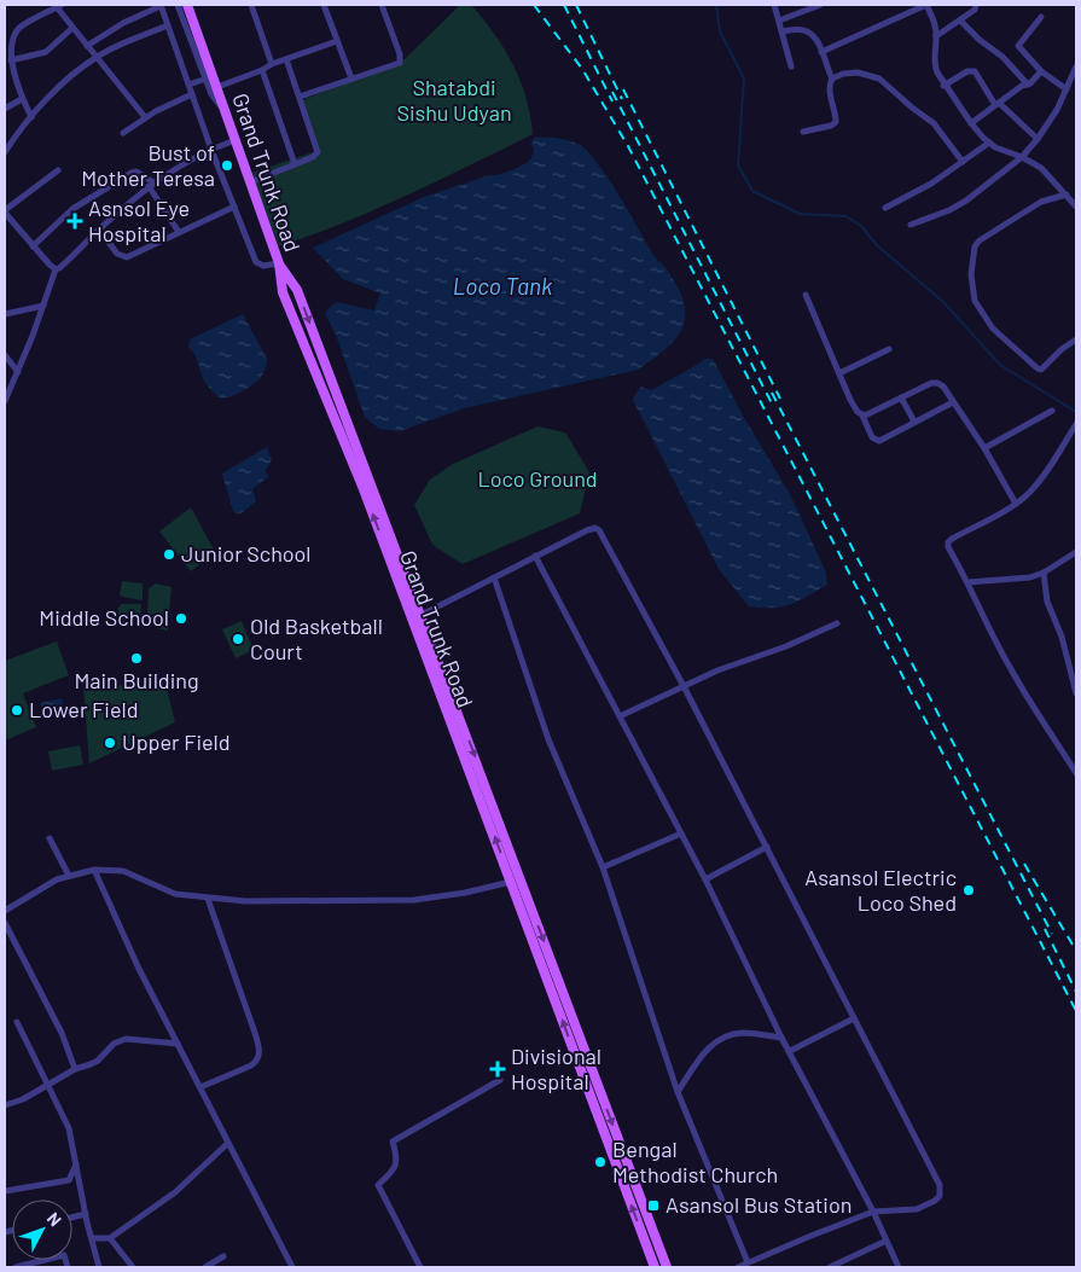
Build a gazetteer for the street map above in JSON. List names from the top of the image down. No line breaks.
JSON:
{"streets":{"main road":["Grand Trunk Road"]},"water":["Loco Tank"],"parks":["Shatabdi Sishu Udyan","Loco Ground"],"places":{"other":["Bust of Mother Teresa","Junior School","Middle School","Old Basketball Court","Main Building","Lower Field","Upper Field","Asansol Electric Loco Shed","Bengal Methodist Church"],"health":["Asnsol Eye Hospital","Divisional Hospital"],"transit":["Asansol Bus Station"]},"north":"top right"}
